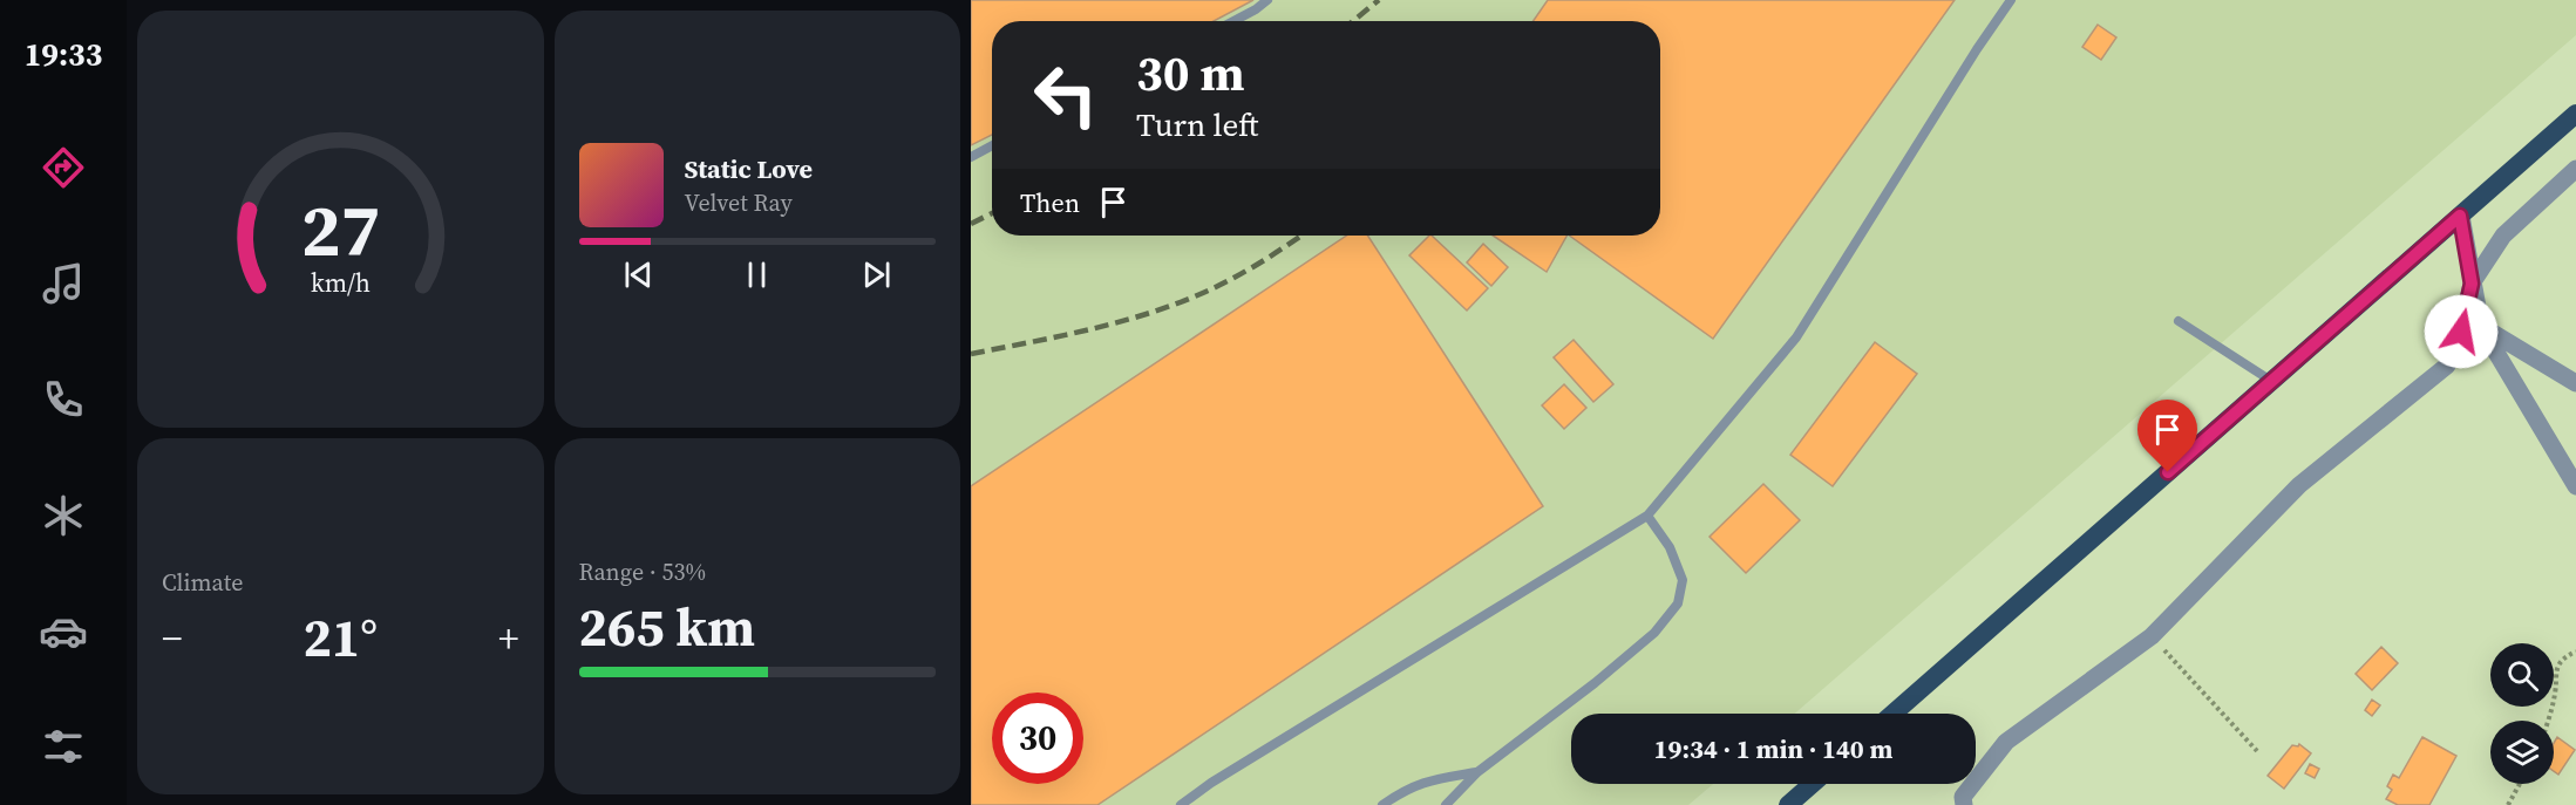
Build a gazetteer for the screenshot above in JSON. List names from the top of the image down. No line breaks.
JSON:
{"page":{"tabs":"19:33","turn":["30 m","Turn left"],"song":["Static Love","Velvet Ray"],"then":"Then","tile":["Climate",["Range · 53%","265 km"]],"heat":["−","21°","+"],"limit":"30","trip":"19:34 · 1 min · 140 m","gauge":["27","km/h"]}}
